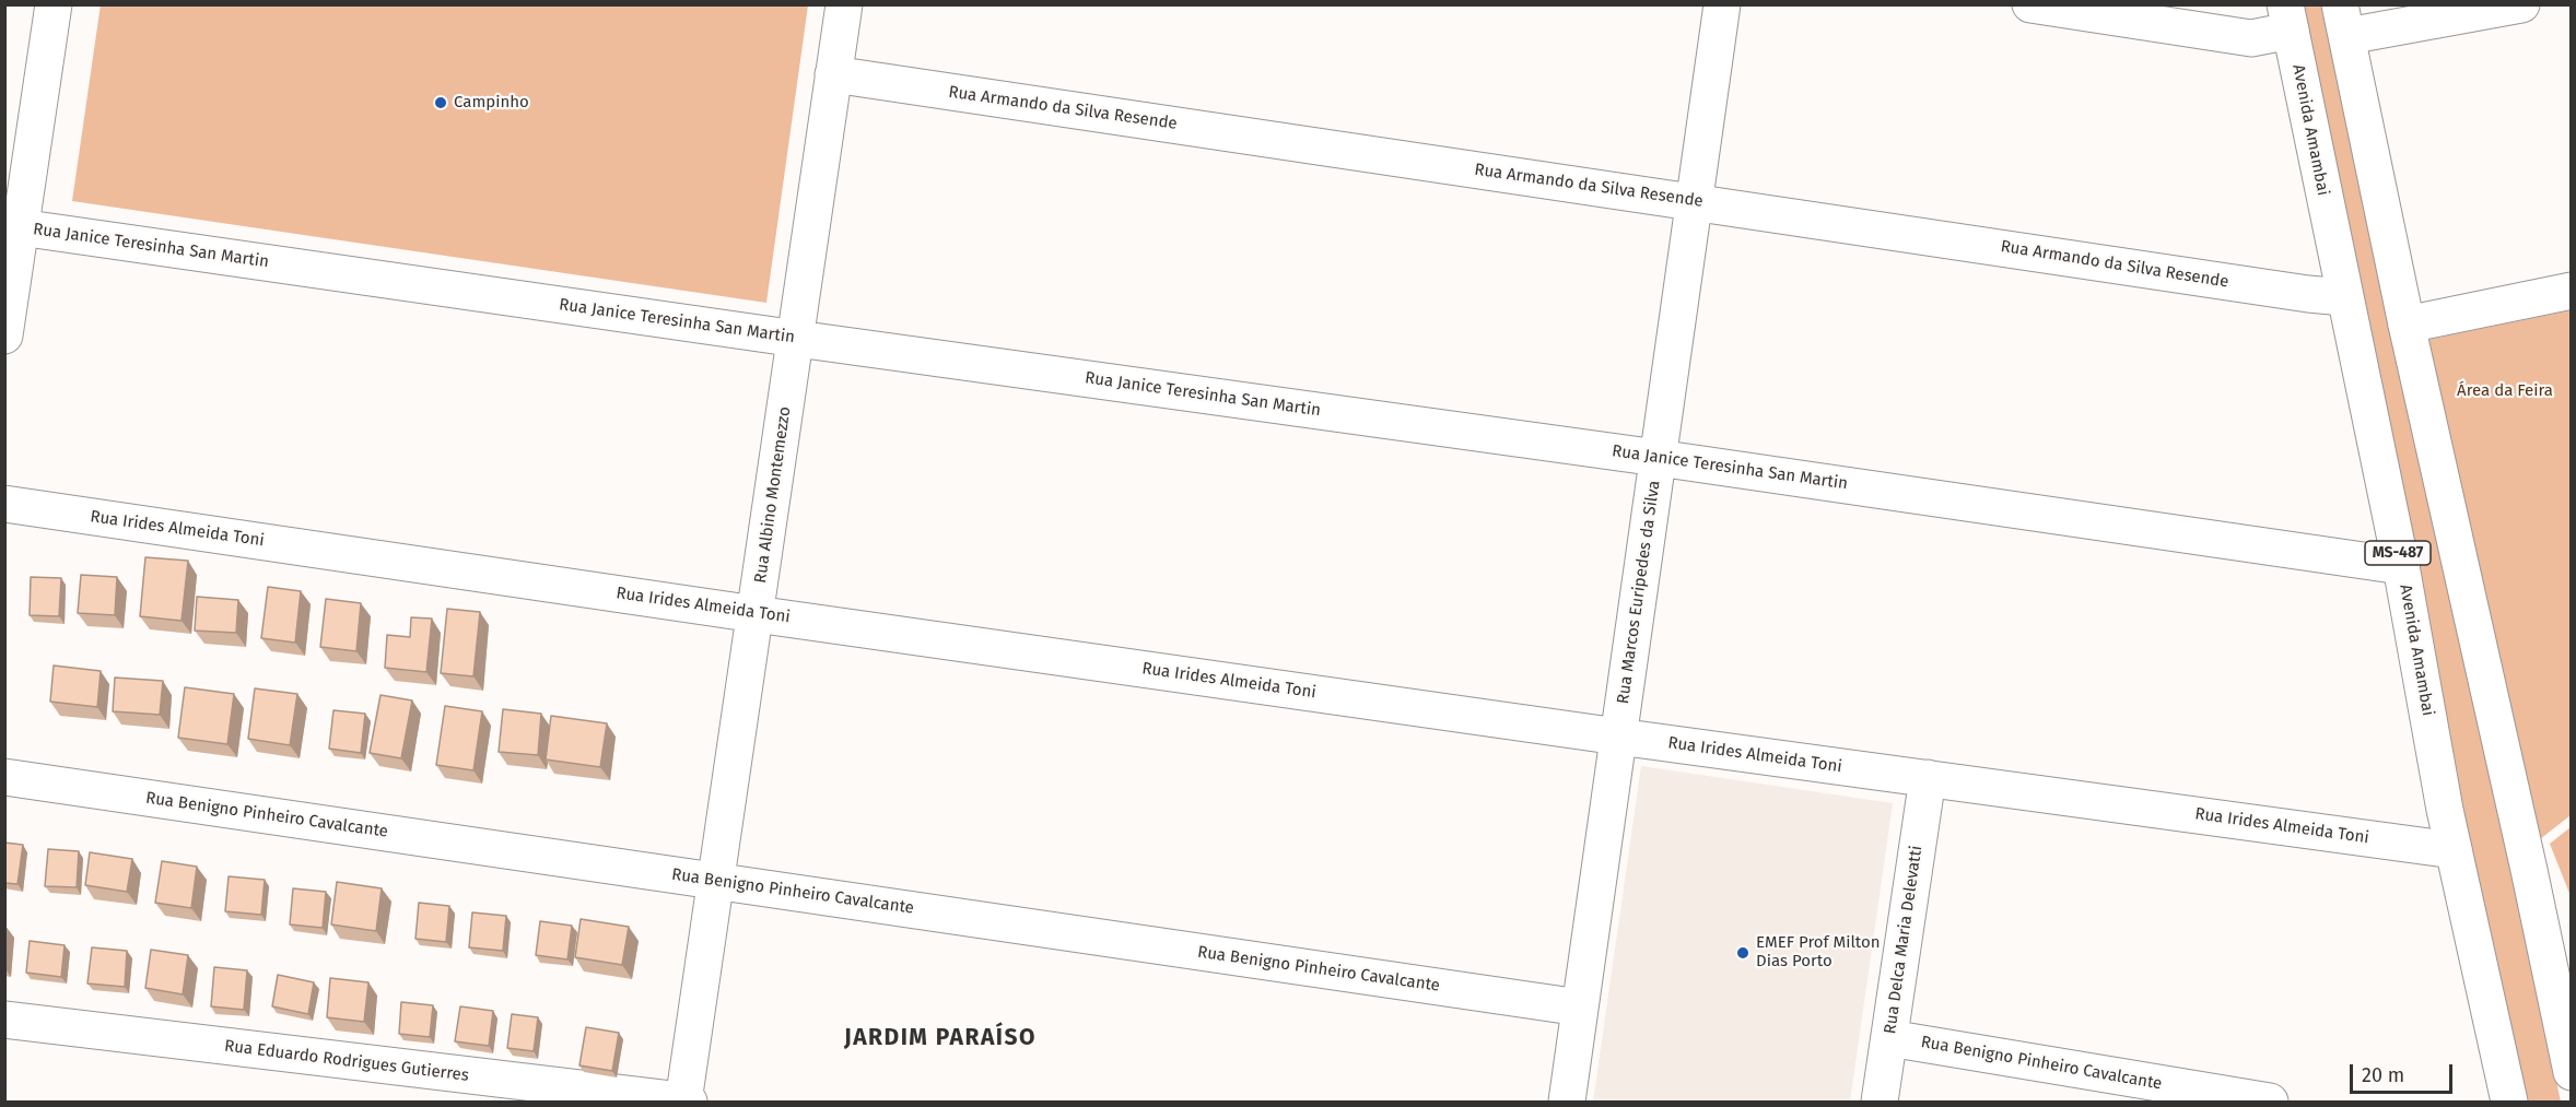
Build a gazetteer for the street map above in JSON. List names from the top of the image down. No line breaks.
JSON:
{"streets":{"street":["Rua Armando da Silva Resende","Avenida Amambai","Rua Janice Teresinha San Martin","Rua Albino Montemezzo","Rua Irides Almeida Toni","MS-487","Rua Marcos Euripedes da Silva","Rua Benigno Pinheiro Cavalcante","Rua Delca Maria Delevatti","Rua Eduardo Rodrigues Gutierres"]},"crossings":[["Rua Armando da Silva Resende","Avenida Amambai"],["Rua Armando da Silva Resende","Rua Albino Montemezzo"],["Rua Armando da Silva Resende","Rua Marcos Euripedes da Silva"],["Avenida Amambai","Rua Janice Teresinha San Martin"],["Avenida Amambai","Rua Irides Almeida Toni"],["Rua Janice Teresinha San Martin","Rua Albino Montemezzo"],["Rua Janice Teresinha San Martin","Rua Marcos Euripedes da Silva"],["Rua Albino Montemezzo","Rua Irides Almeida Toni"],["Rua Albino Montemezzo","Rua Benigno Pinheiro Cavalcante"],["Rua Albino Montemezzo","Rua Eduardo Rodrigues Gutierres"],["Rua Irides Almeida Toni","Rua Marcos Euripedes da Silva"],["Rua Irides Almeida Toni","Rua Delca Maria Delevatti"],["Rua Marcos Euripedes da Silva","Rua Benigno Pinheiro Cavalcante"],["Rua Benigno Pinheiro Cavalcante","Rua Delca Maria Delevatti"]],"districts":["JARDIM PARAÍSO"],"parks":["Área da Feira"],"places":["Campinho","EMEF Prof Milton Dias Porto"],"scale_bar":"20 m"}
